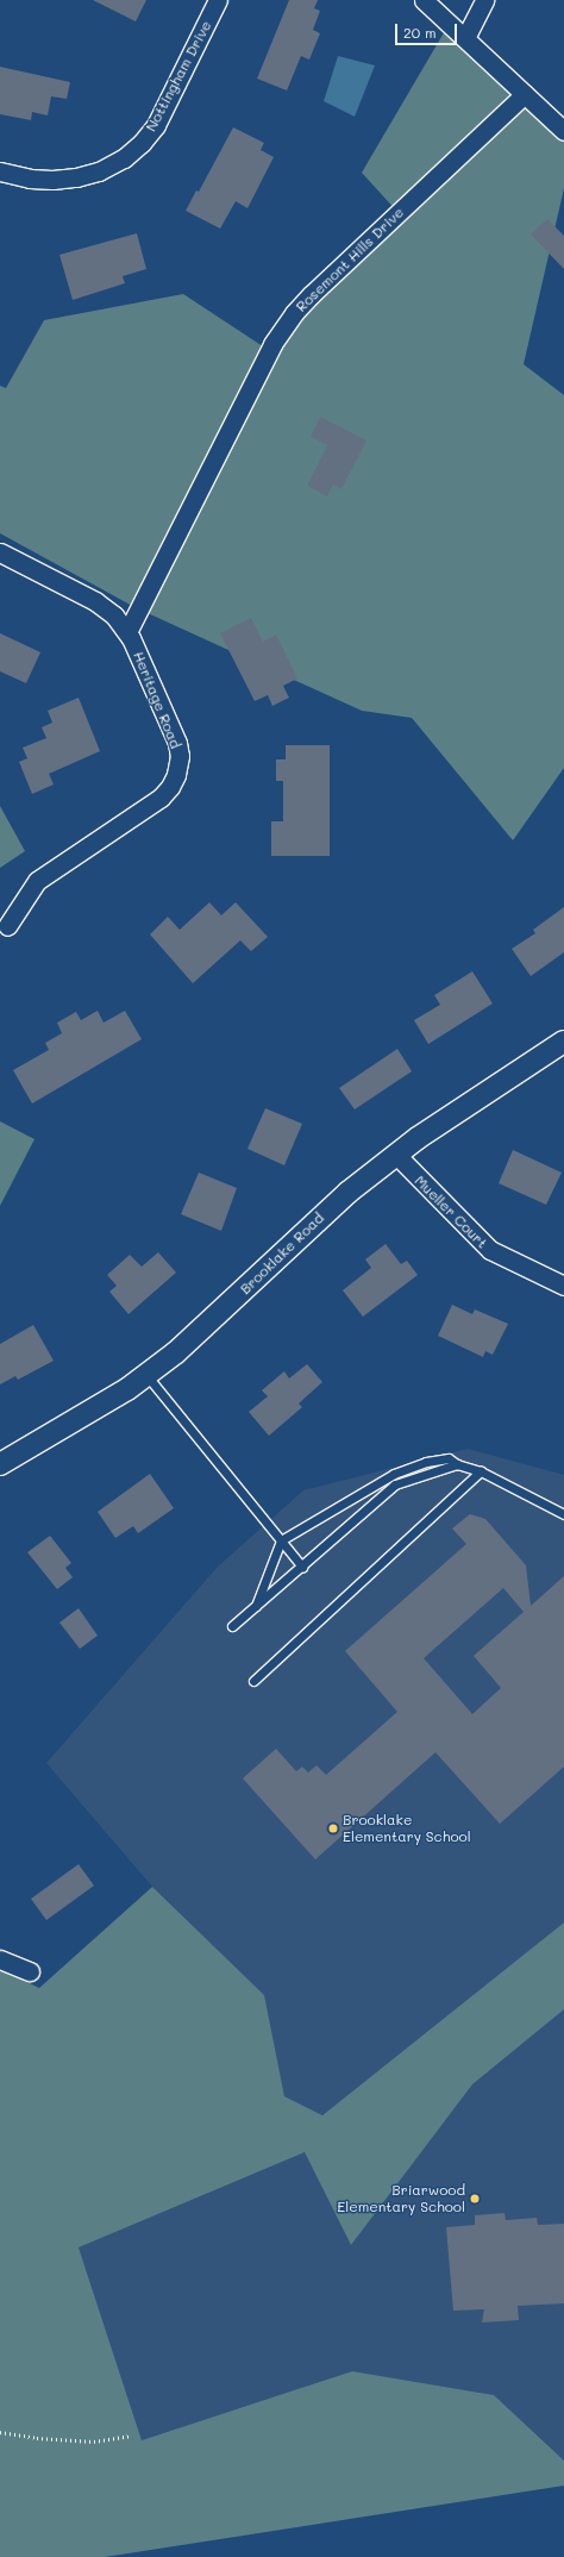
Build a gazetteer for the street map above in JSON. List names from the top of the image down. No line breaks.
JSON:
{"streets":{"street":["Nottingham Drive","Rosemont Hills Drive","Heritage Road","Mueller Court","Brooklake Road"]},"crossings":[["Rosemont Hills Drive","Heritage Road"],["Mueller Court","Brooklake Road"]],"places":["Brooklake Elementary School","Briarwood Elementary School"],"scale_bar":"20 m"}
